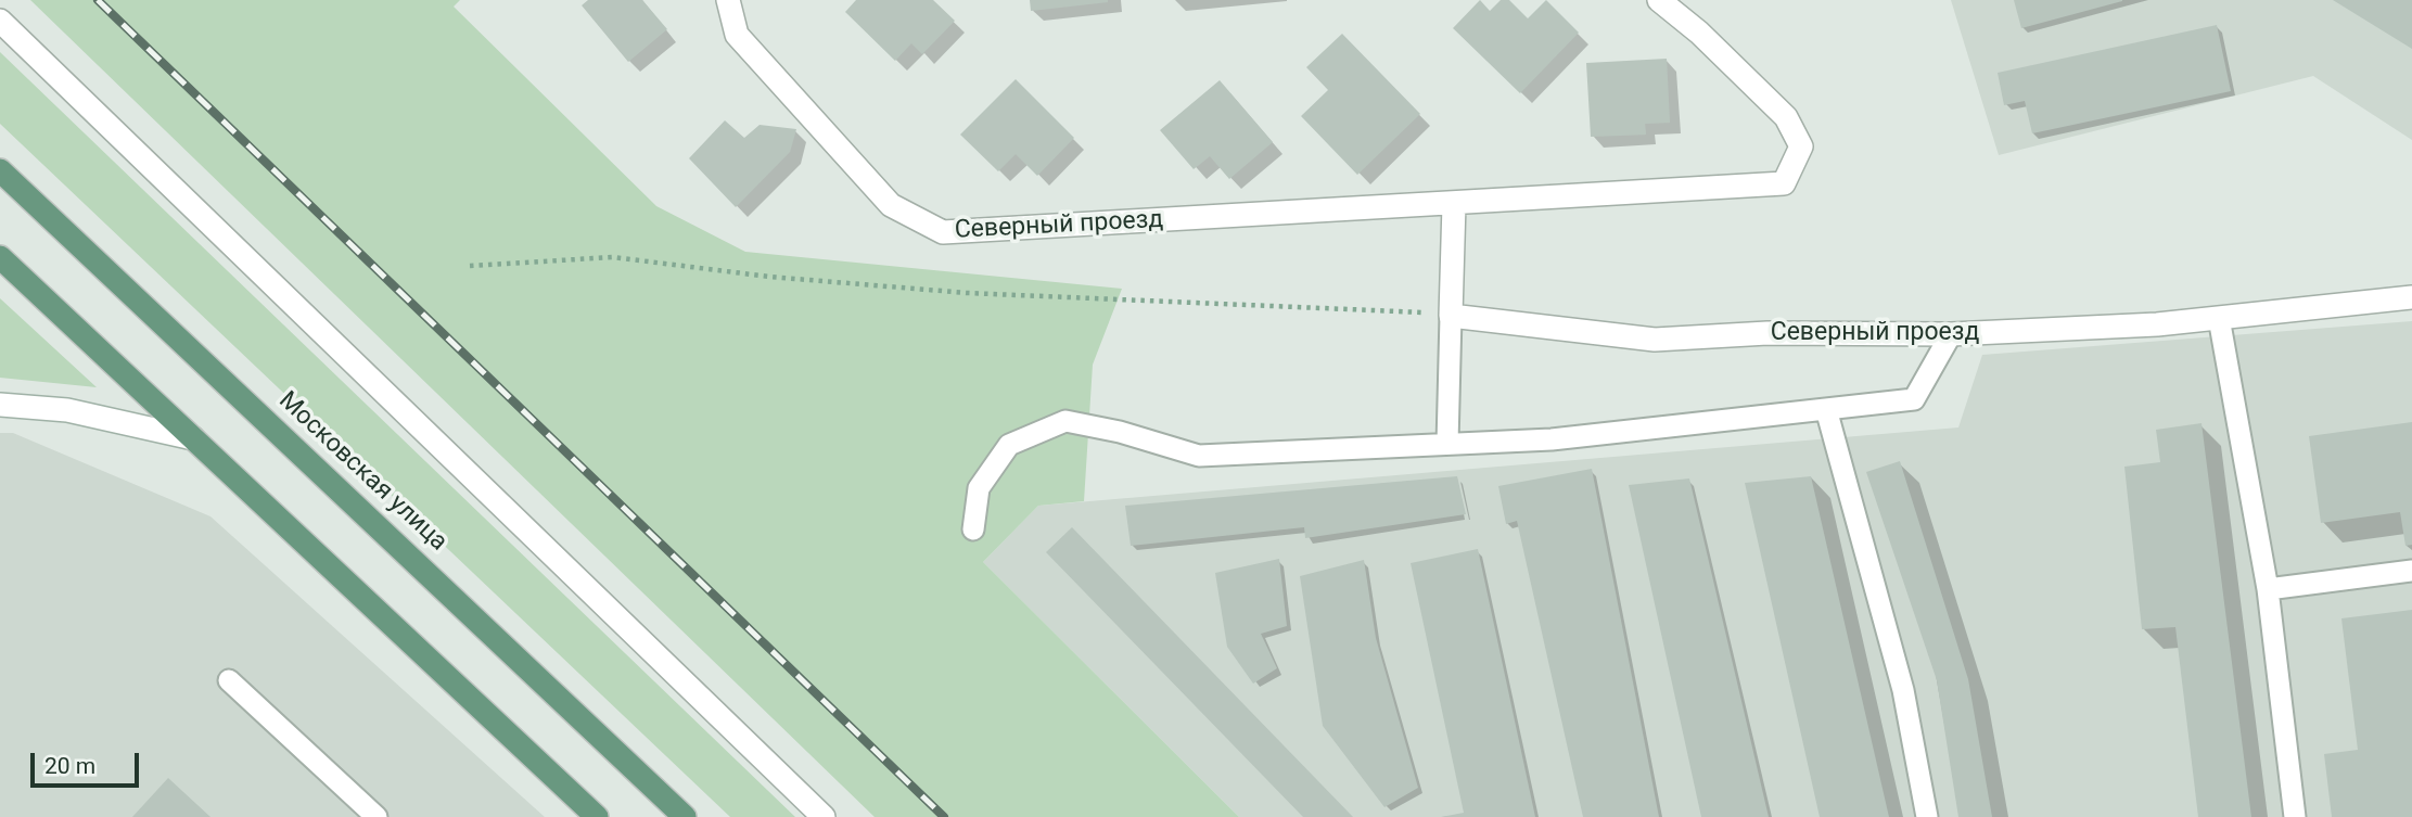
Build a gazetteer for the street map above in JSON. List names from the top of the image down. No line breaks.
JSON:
{"streets":{"main road":["Московская улица"],"street":["Северный проезд"]},"scale_bar":"20 m"}
